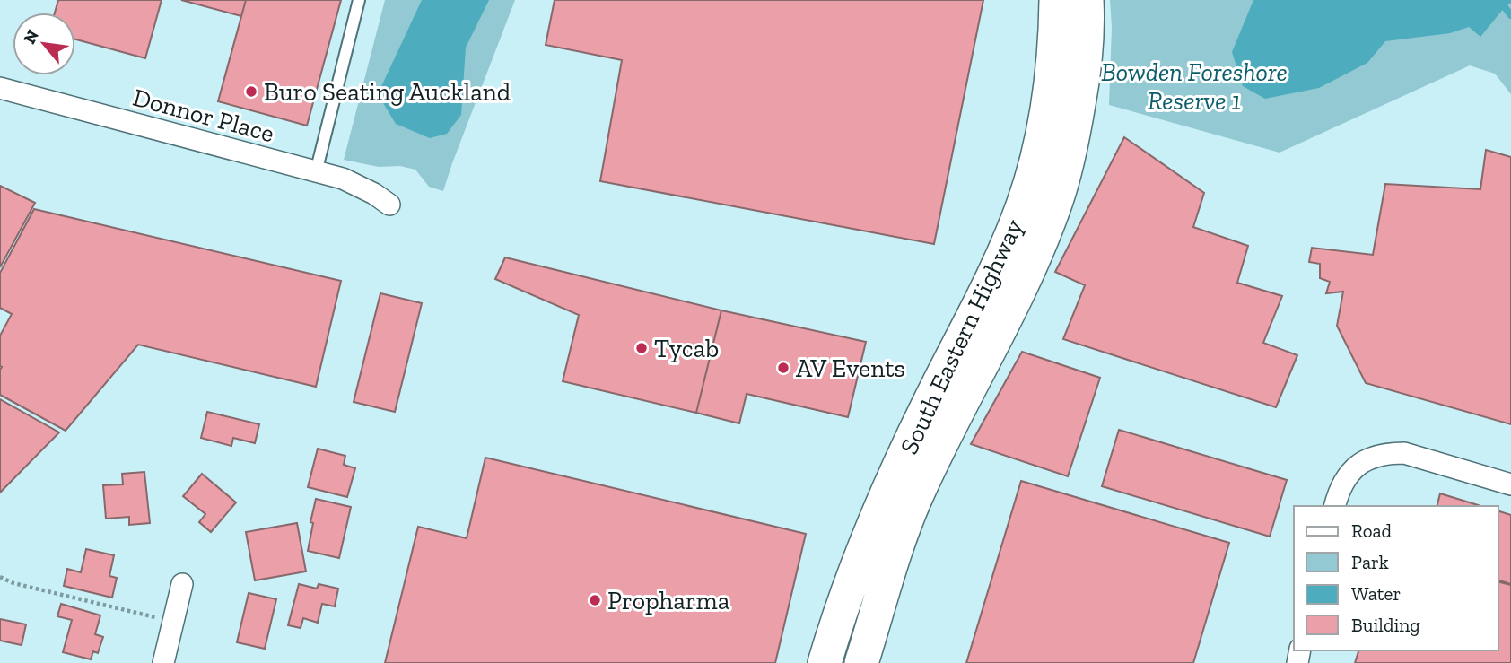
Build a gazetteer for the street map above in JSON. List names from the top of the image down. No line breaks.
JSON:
{"streets":{"main road":["South Eastern Highway"],"street":["Donnor Place"]},"parks":["Bowden Foreshore Reserve 1"],"places":["Buro Seating Auckland","Tycab","AV Events","Propharma"],"legend":["Road","Park","Water","Building"],"north":"top left"}
